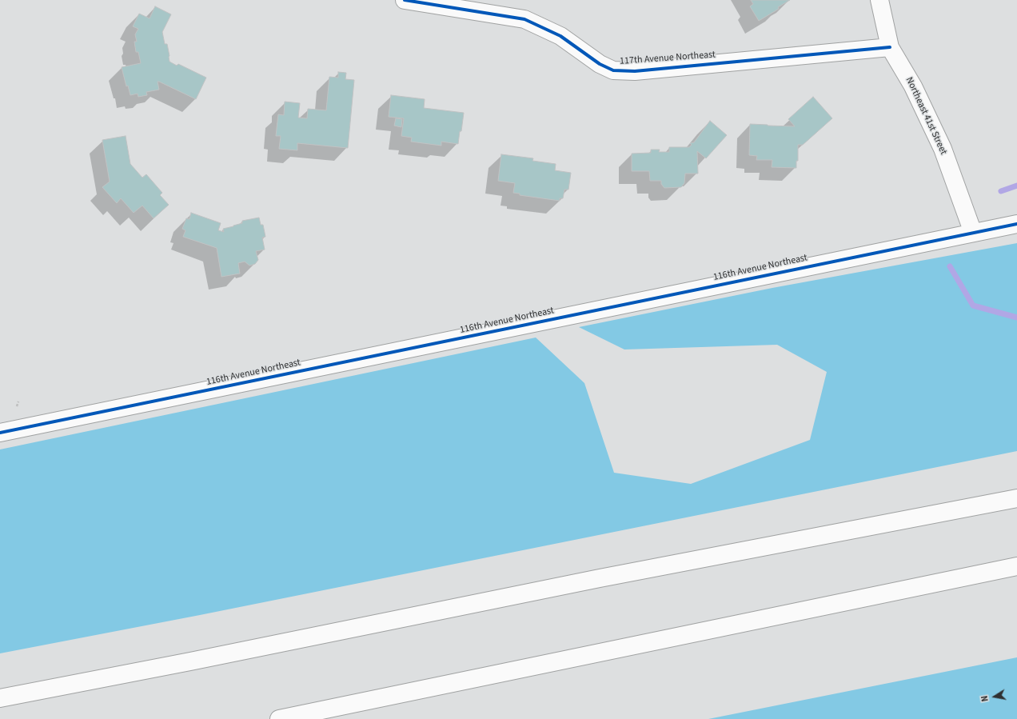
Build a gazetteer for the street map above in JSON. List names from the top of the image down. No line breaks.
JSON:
{"streets":{"main road":["117th Avenue Northeast","Northeast 41st Street","116th Avenue Northeast"]},"crossings":[["117th Avenue Northeast","Northeast 41st Street"],["Northeast 41st Street","116th Avenue Northeast"]],"north":"left"}
